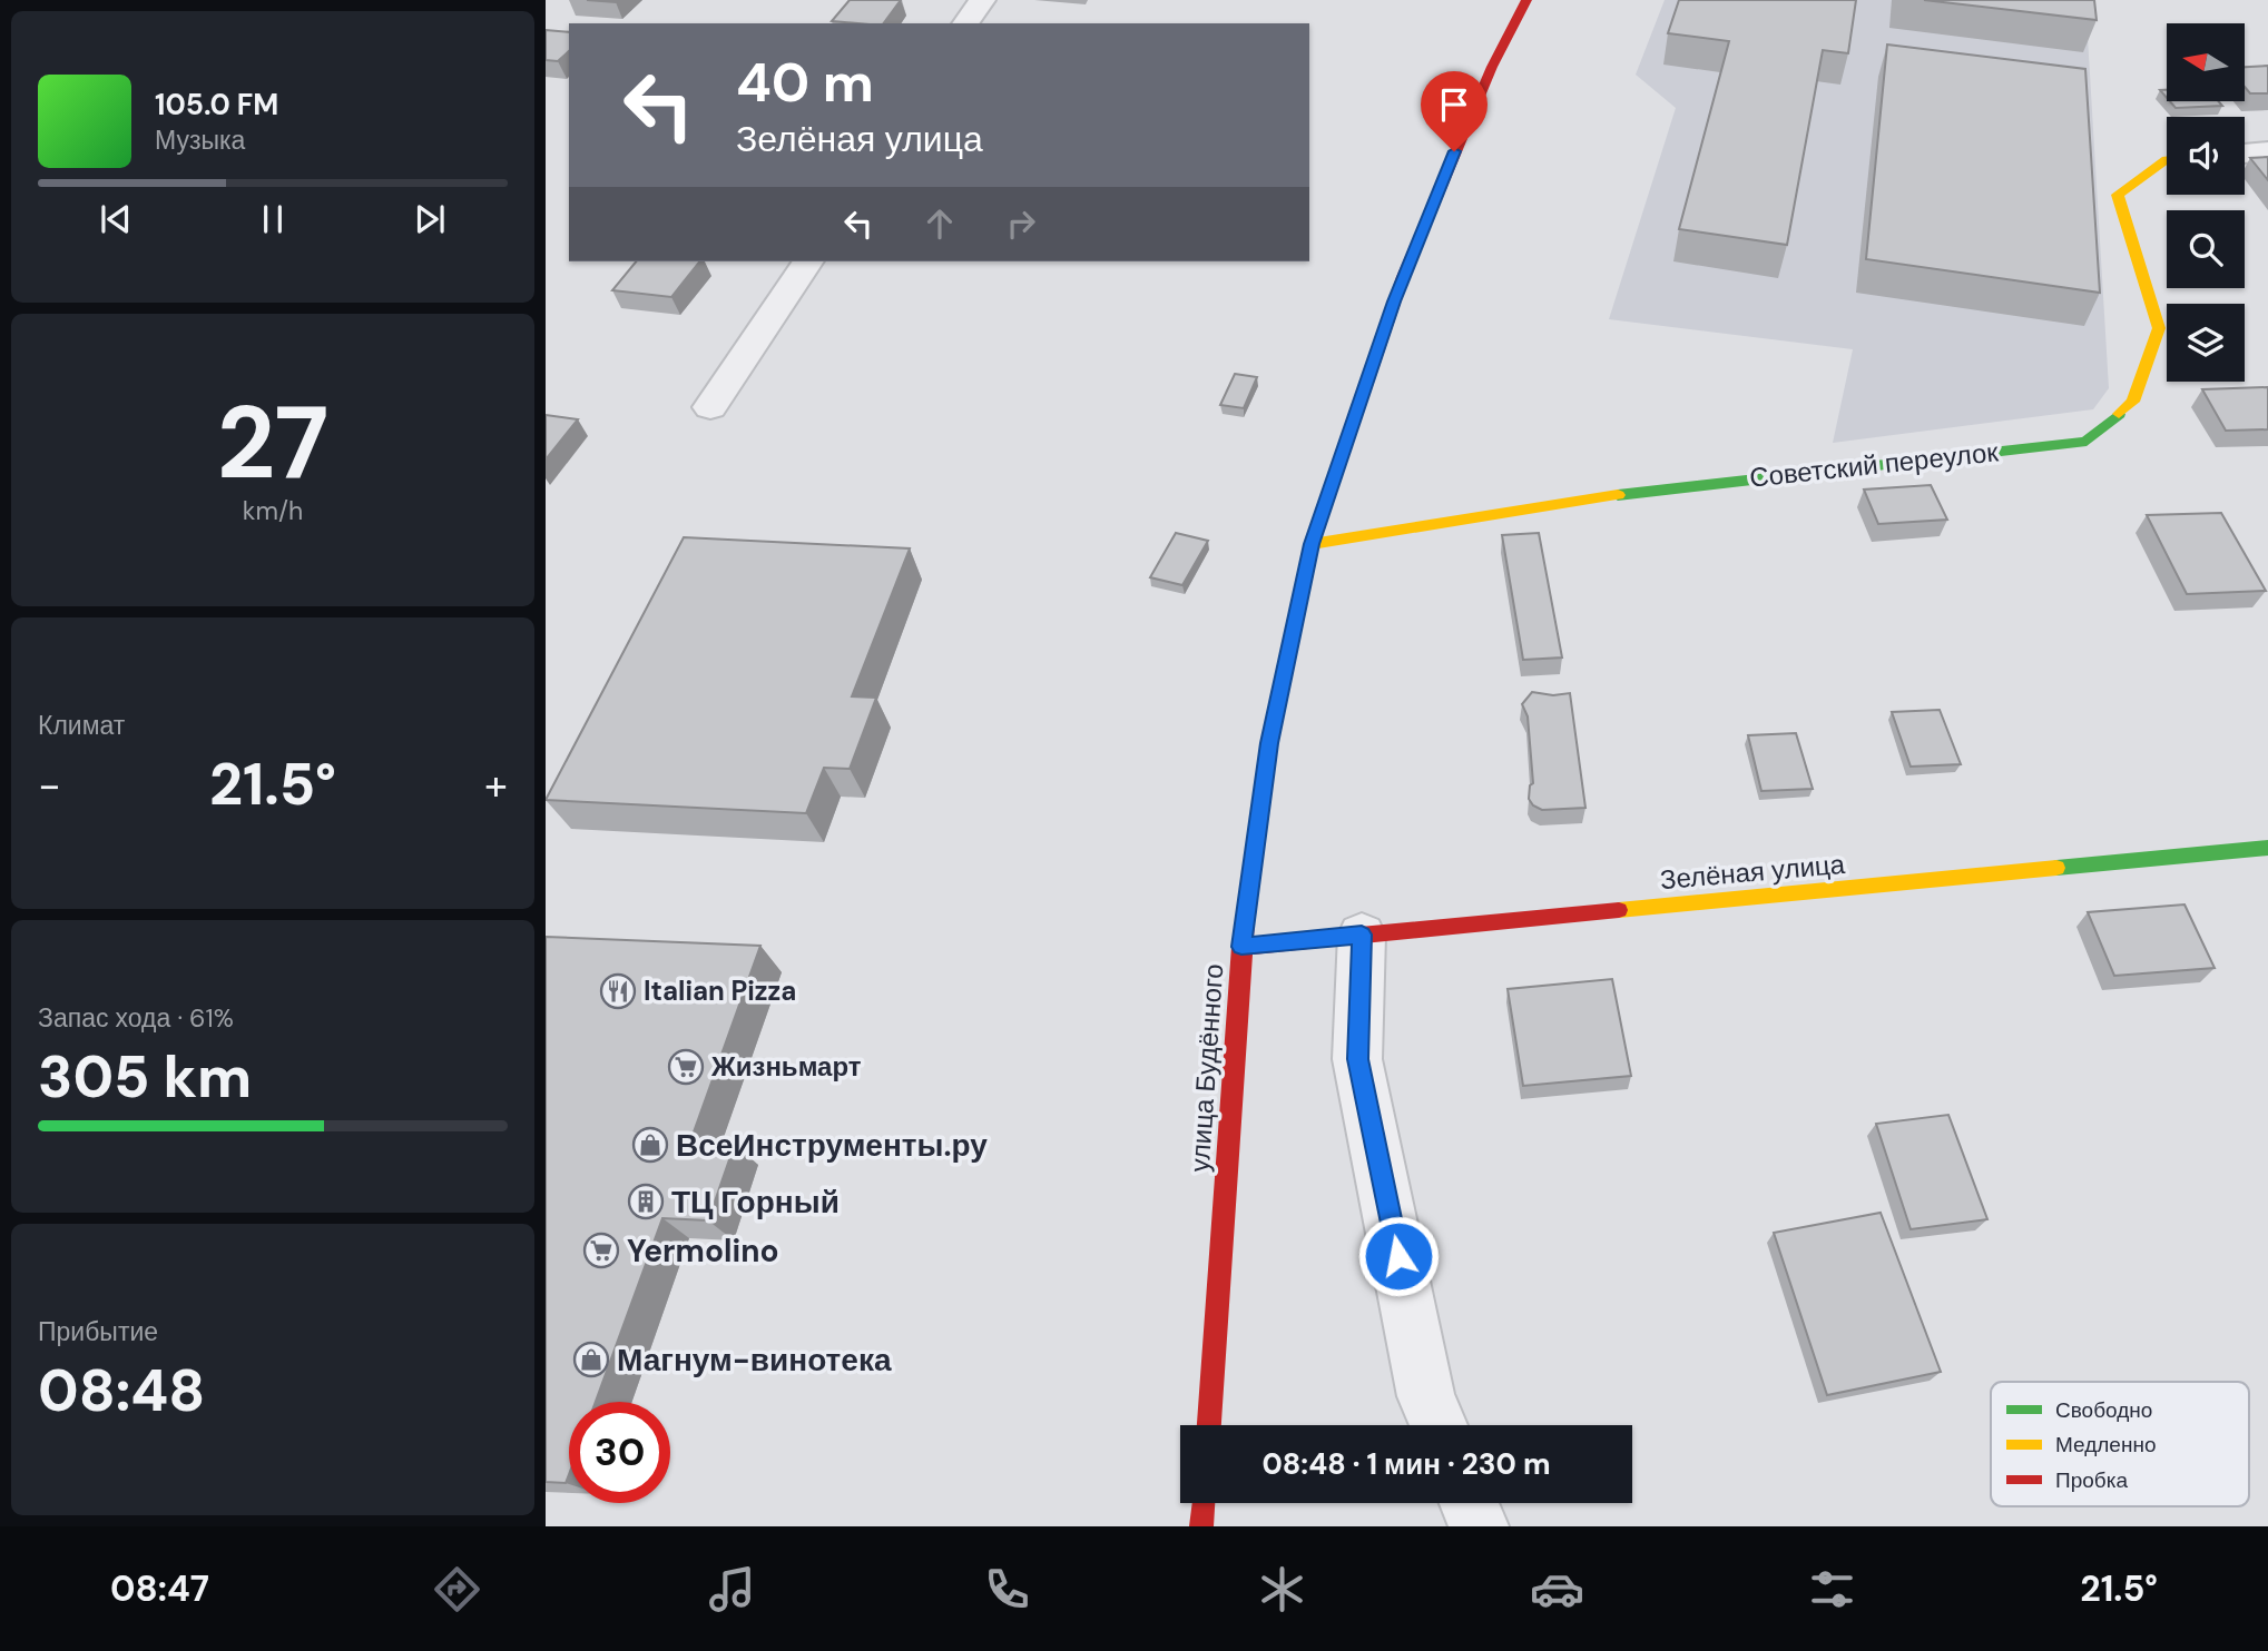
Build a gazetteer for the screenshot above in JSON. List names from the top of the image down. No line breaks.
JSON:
{"streets":{"street":["Советский переулок","Зелёная улица","улица Будённого"]},"crossings":[["Советский переулок","улица Будённого"],["Зелёная улица","улица Будённого"]],"places":{"restaurant":["Italian Pizza"],"supermarket":["Жизньмарт","Yermolino"],"shop":["ВсеИнструменты.ру","Магнум-винотека"],"building":["ТЦ Горный"]},"legend":["Свободно","Медленно","Пробка"],"north":"left","page":{"turn":["40 m","Зелёная улица"],"song":["105.0 FM","Музыка"],"tile":[["27","km/h"],"Климат",["Запас хода · 61%","305 km"],["Прибытие","08:48"]],"heat":["−","21.5°","+"],"limit":"30","trip":"08:48 · 1 мин · 230 m","tabs":["08:47","21.5°"]}}
